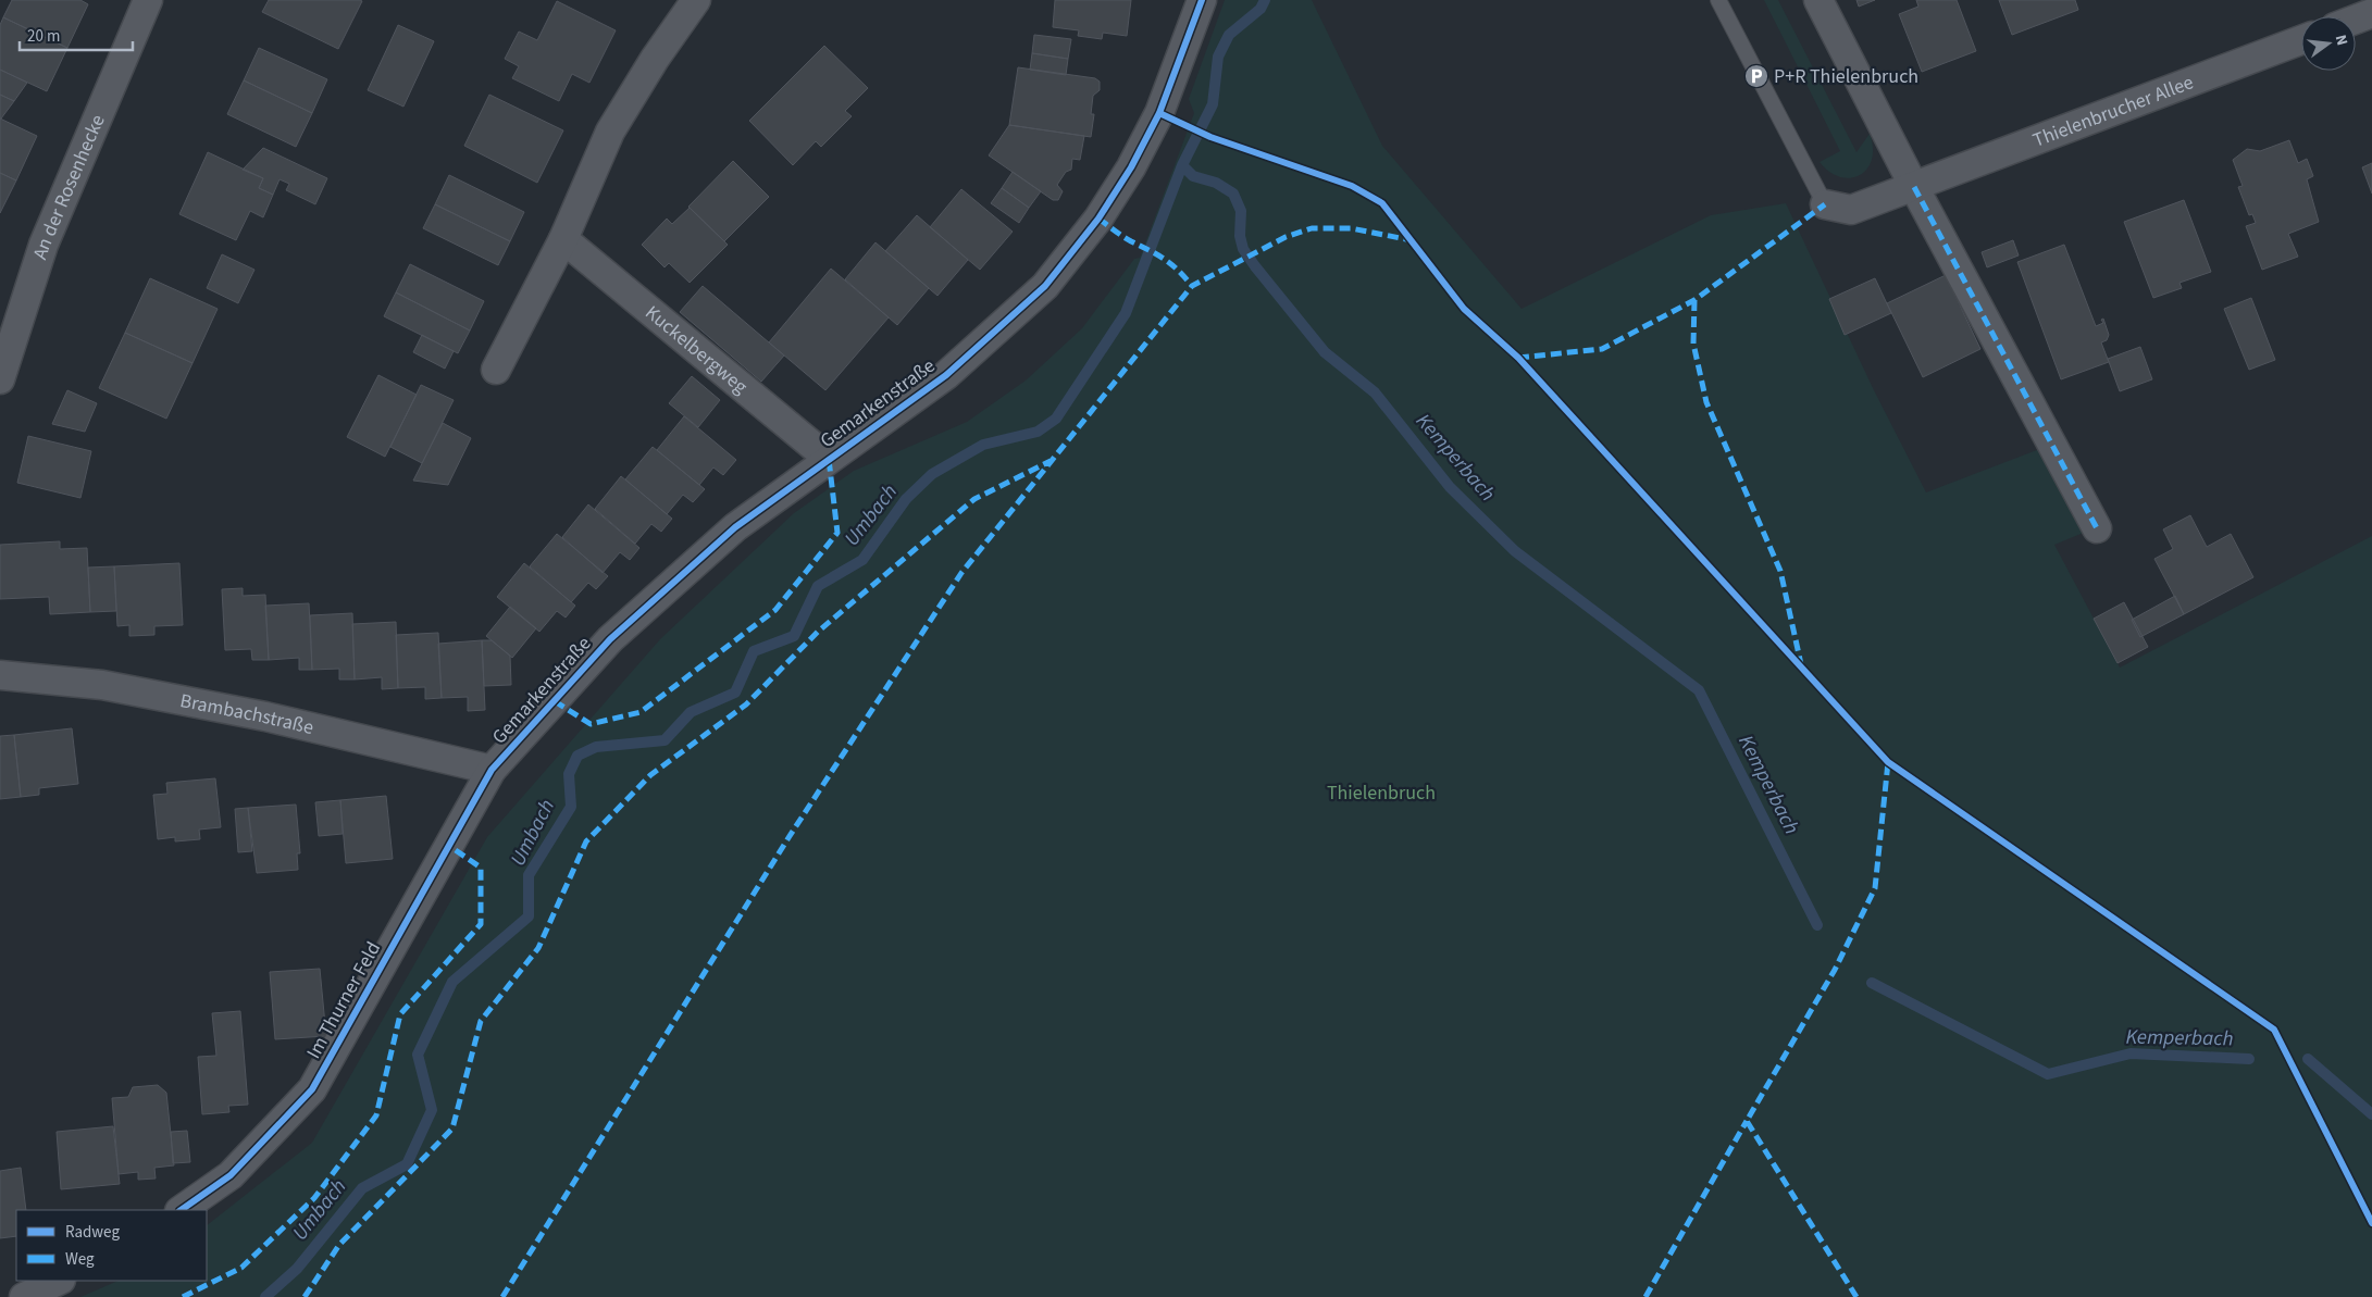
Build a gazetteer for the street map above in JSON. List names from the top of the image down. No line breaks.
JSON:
{"streets":{"street":["Thielenbrucher Allee","An der Rosenhecke","Kuckelbergweg","Gemarkenstraße","Brambachstraße","Im Thurner Feld"]},"crossings":[["Kuckelbergweg","Gemarkenstraße"],["Gemarkenstraße","Brambachstraße"],["Gemarkenstraße","Im Thurner Feld"],["Brambachstraße","Im Thurner Feld"]],"water":["Kemperbach","Umbach"],"parks":["Thielenbruch"],"places":{"parking":["P+R Thielenbruch"]},"legend":["Radweg","Weg"],"scale_bar":"20 m","north":"right"}
